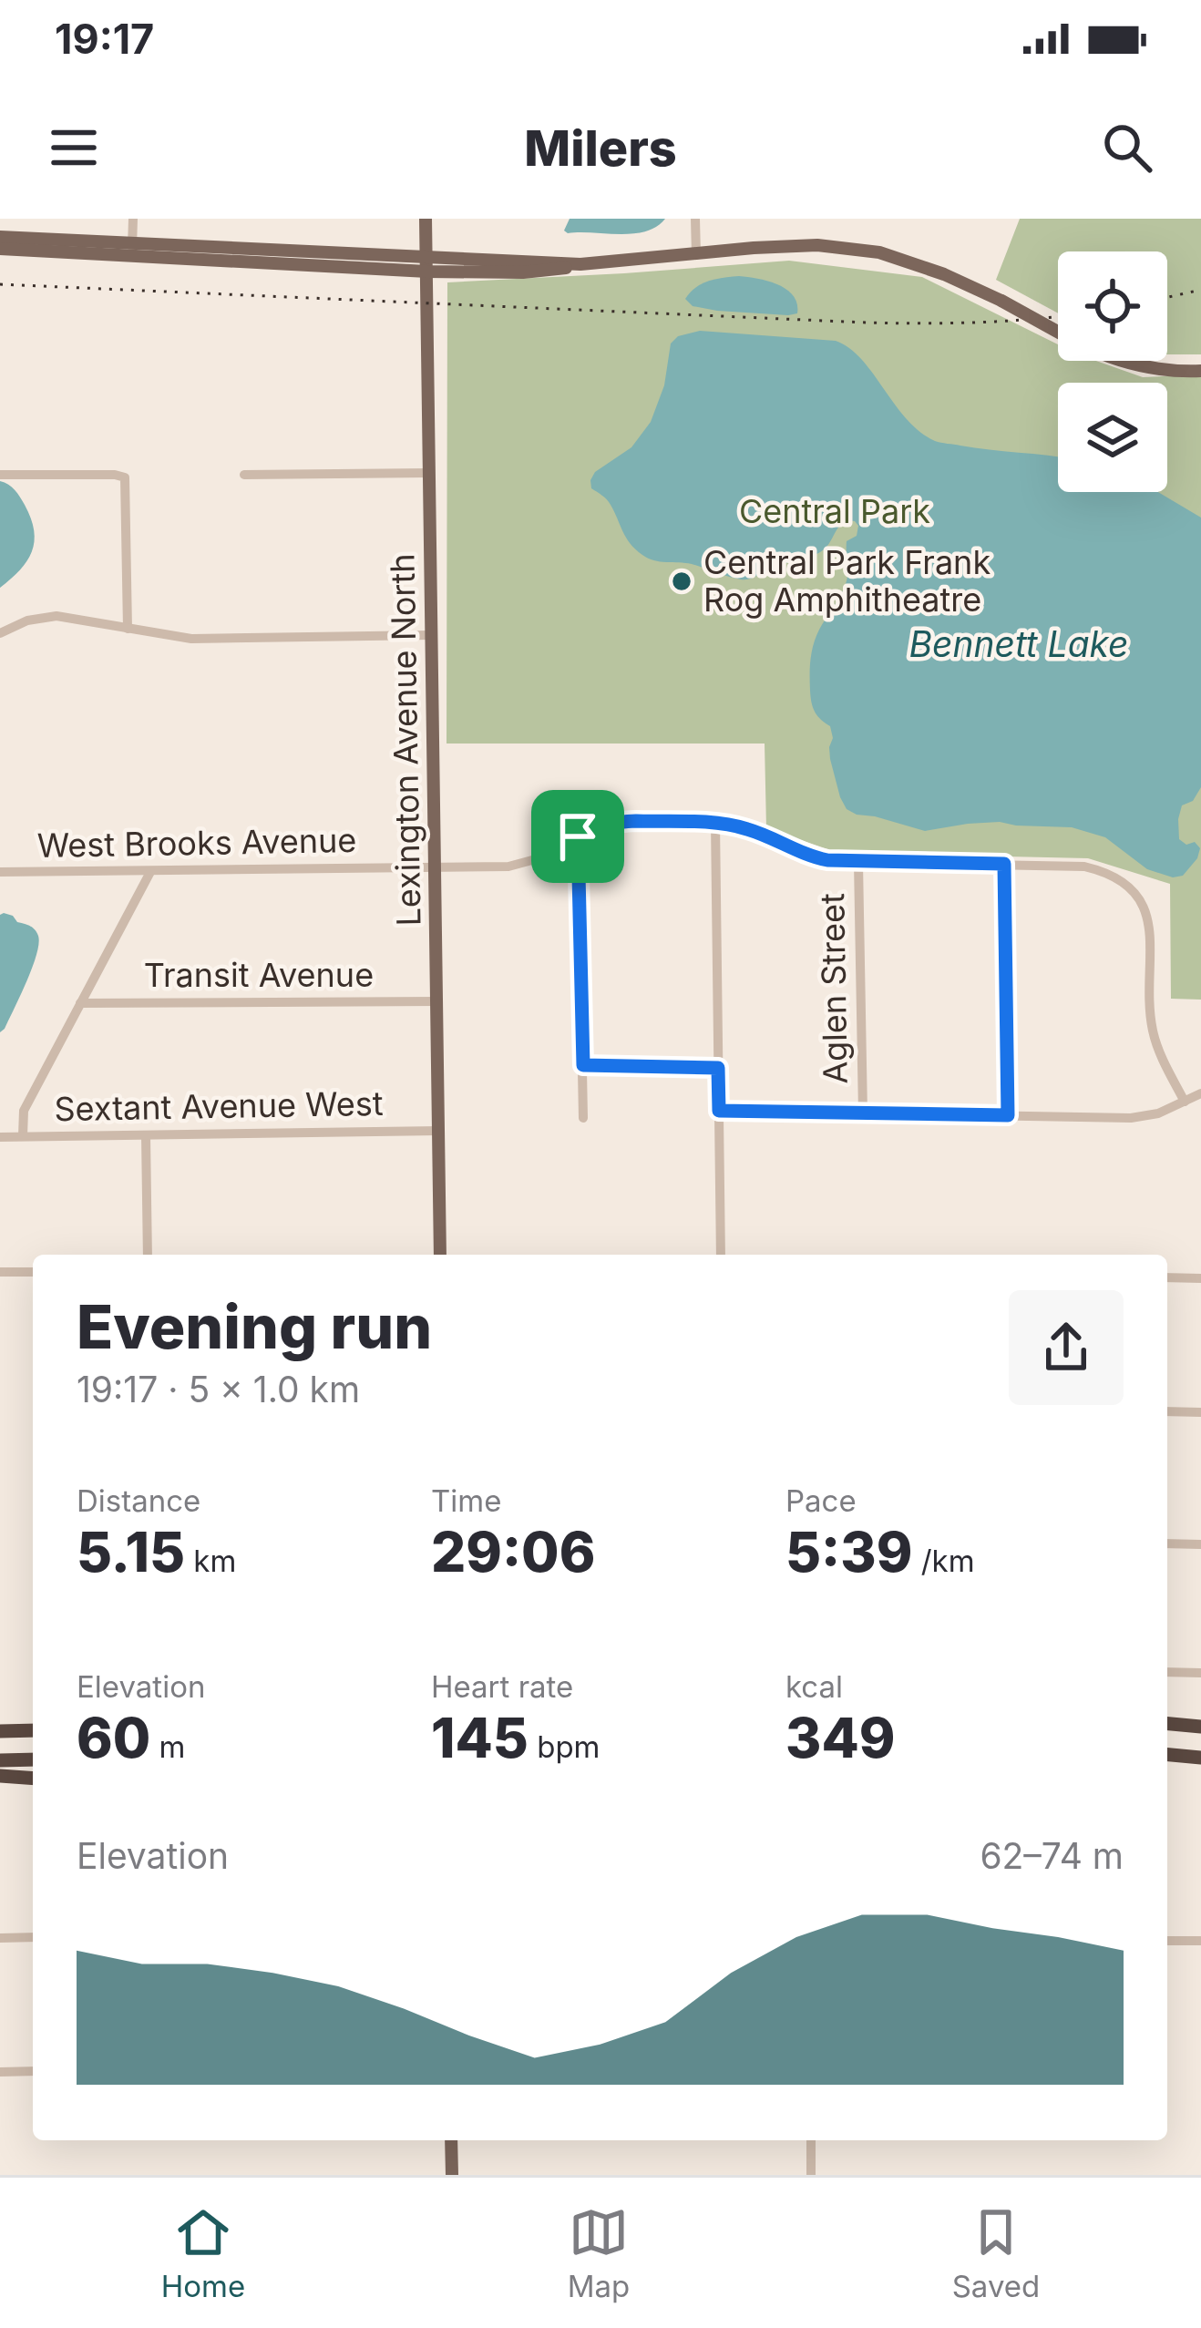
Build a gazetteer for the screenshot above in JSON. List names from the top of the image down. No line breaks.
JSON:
{"streets":{"main road":["Lexington Avenue North"],"street":["West Brooks Avenue","Transit Avenue","Aglen Street","Sextant Avenue West"]},"crossings":[["Lexington Avenue North","West Brooks Avenue"],["Lexington Avenue North","Transit Avenue"],["Lexington Avenue North","Sextant Avenue West"],["West Brooks Avenue","Aglen Street"]],"water":["Bennett Lake"],"parks":["Central Park"],"places":["Central Park Frank Rog Amphitheatre"],"page":{"status":"19:17","header":"Milers","heading":["Evening run","19:17 · 5 × 1.0 km"],"stats":[["Distance","5.15 km"],["Time","29:06"],["Pace","5:39 /km"],["Elevation","60 m"],["Heart rate","145 bpm"],["kcal","349"]],"chart":["Elevation","62–74 m"],"tabs":["Home","Map","Saved"]}}
